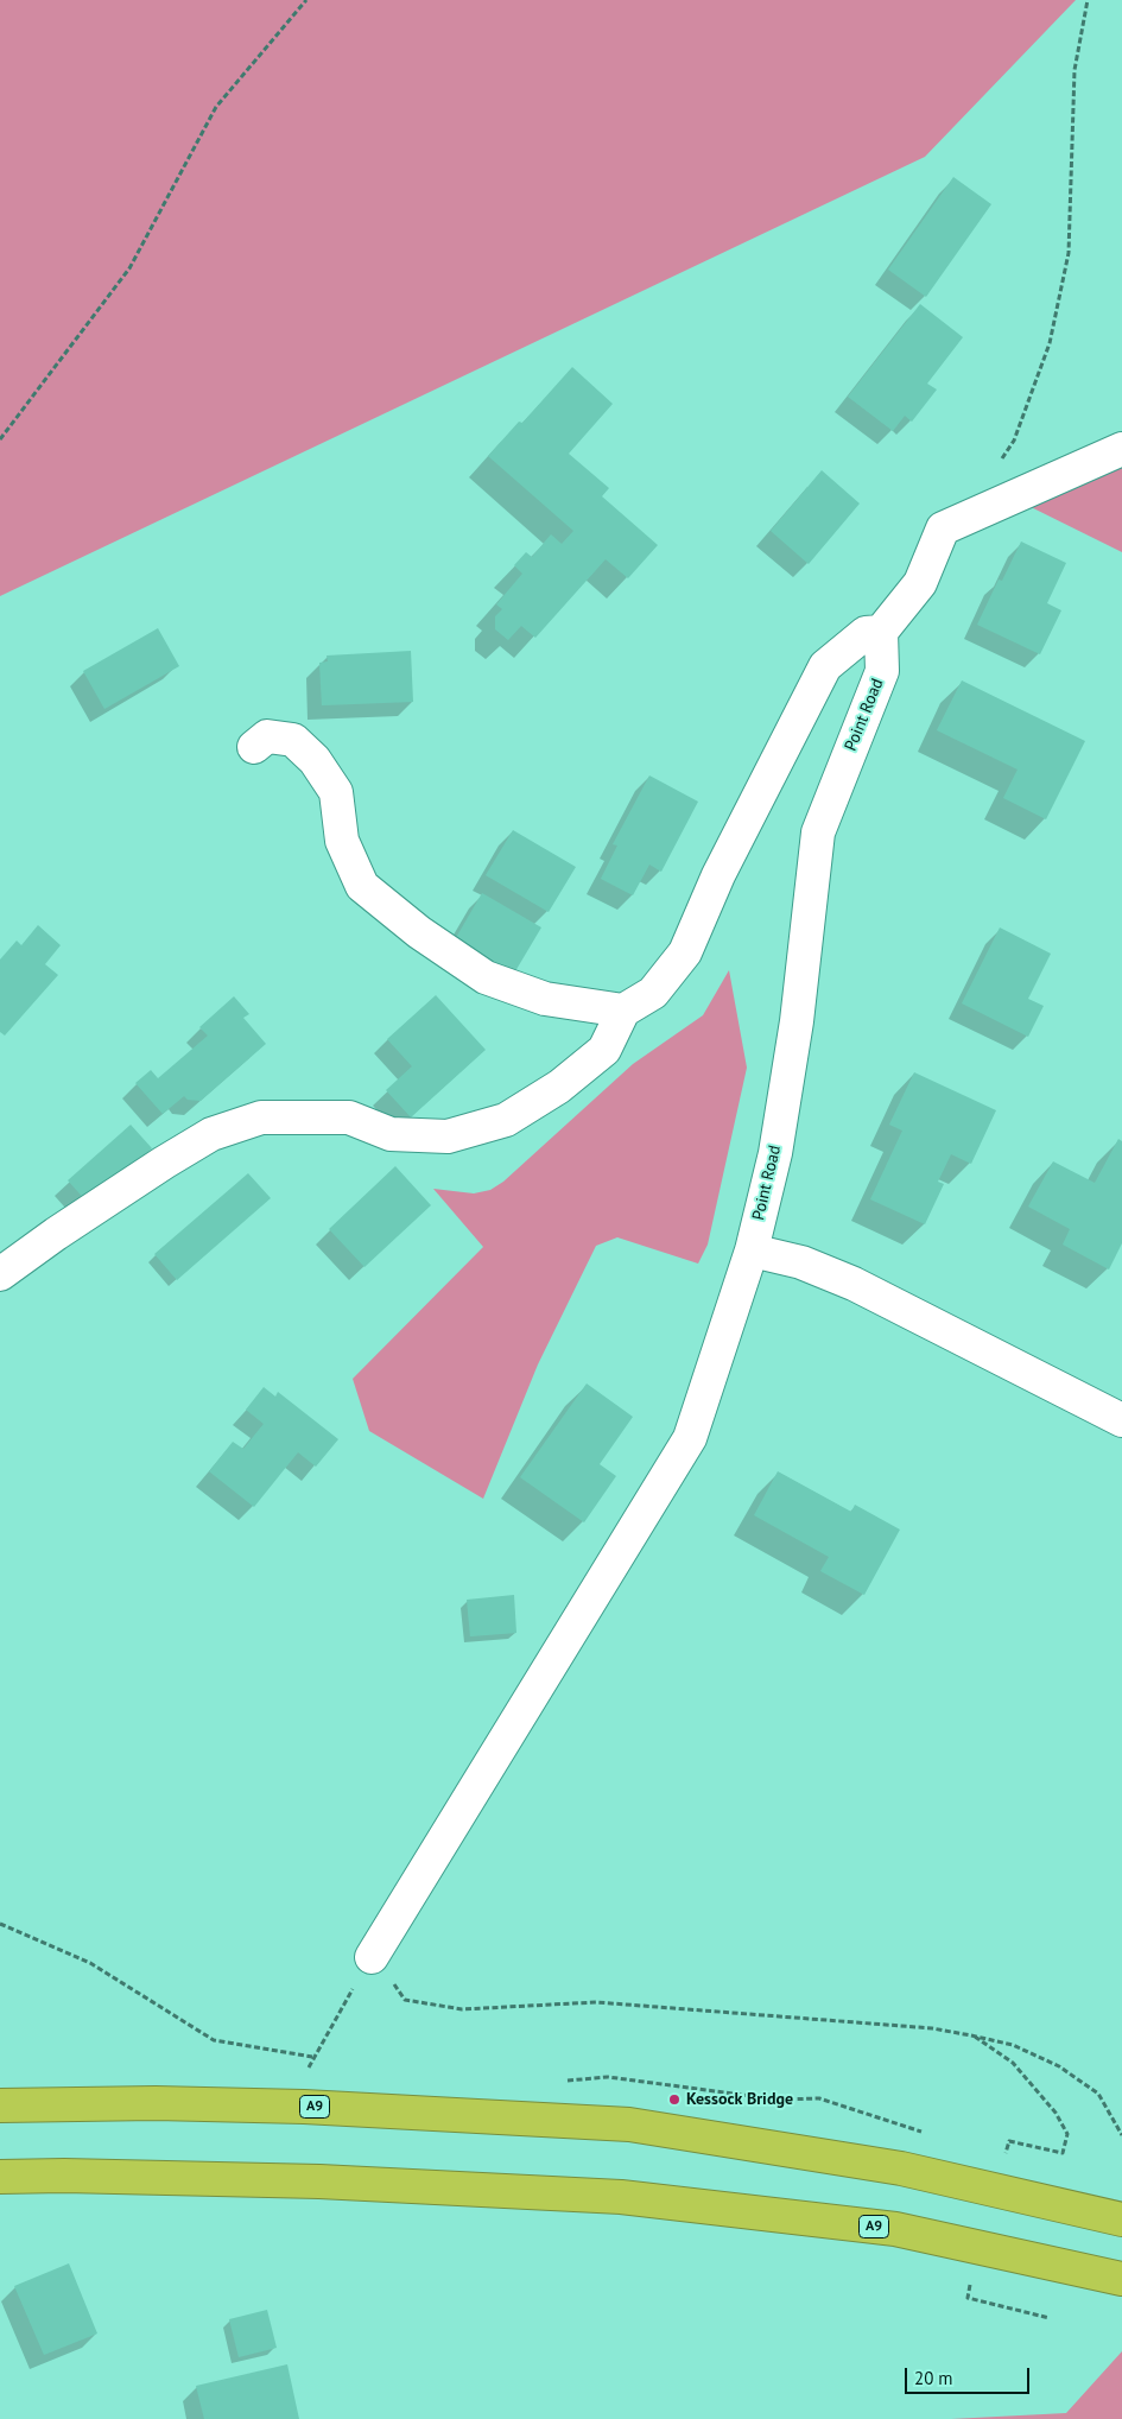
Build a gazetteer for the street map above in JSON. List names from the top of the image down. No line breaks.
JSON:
{"streets":{"highway":["A9"],"street":["Point Road"]},"places":["Kessock Bridge"],"scale_bar":"20 m"}
